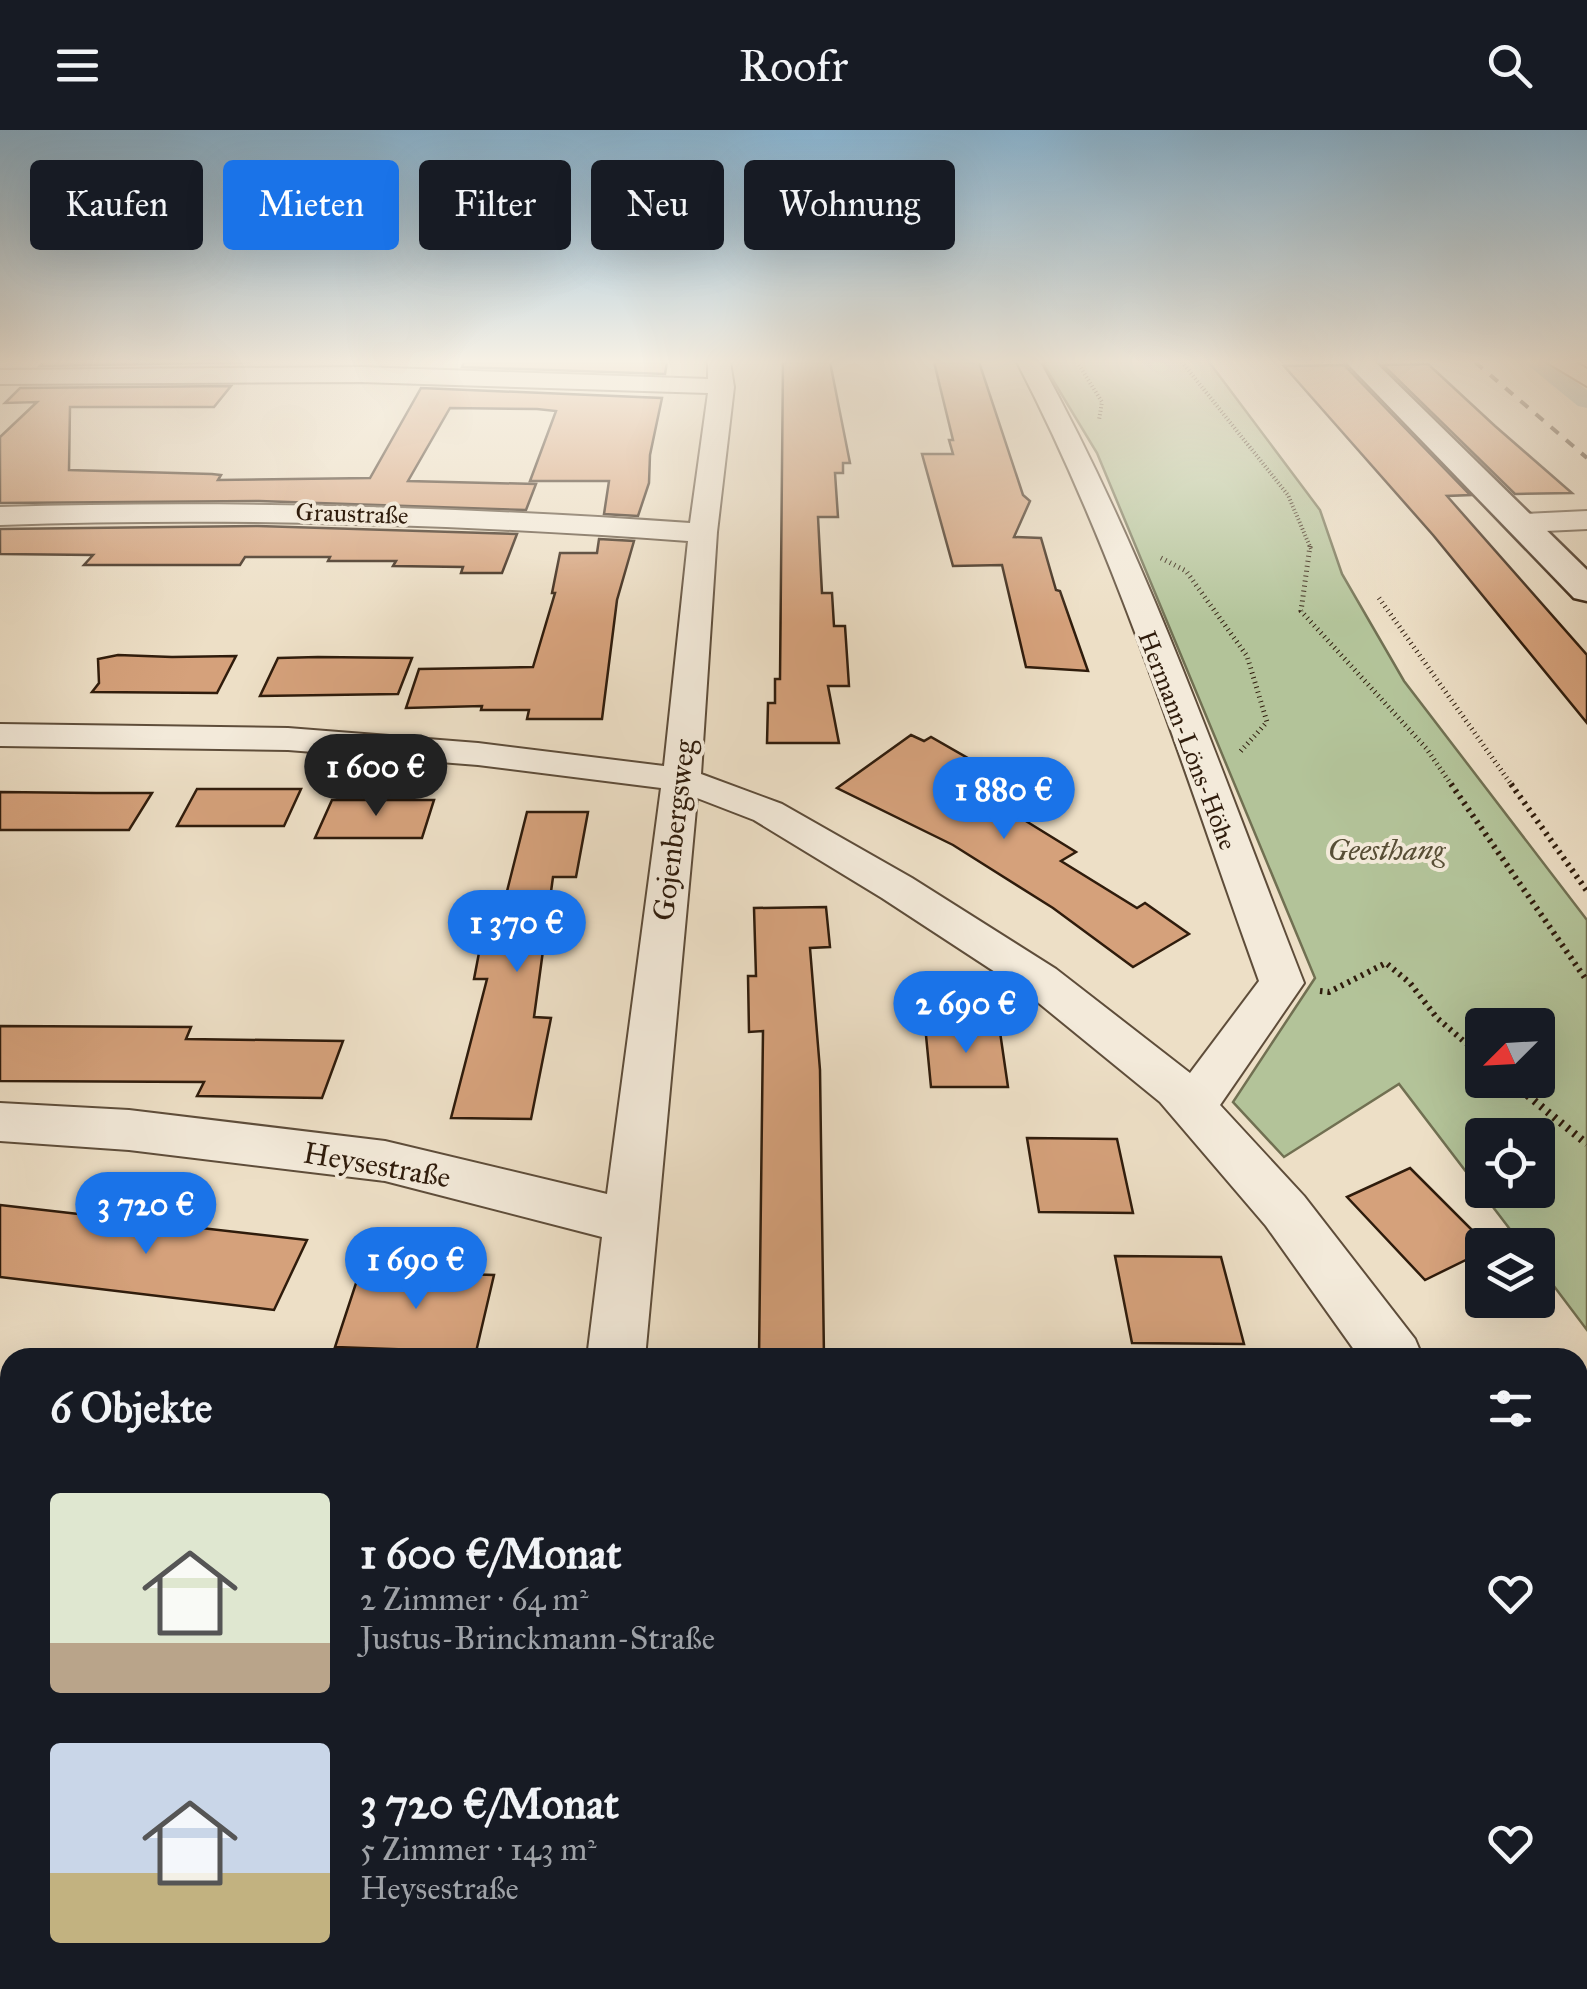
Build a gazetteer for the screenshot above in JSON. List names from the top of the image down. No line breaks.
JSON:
{"streets":{"street":["Graustraße","Hermann-Löns-Höhe","Gojenbergsweg","Heysestraße"]},"crossings":[["Graustraße","Gojenbergsweg"],["Gojenbergsweg","Heysestraße"]],"parks":["Geesthang"],"north":"bottom left","page":{"header":"Roofr","chip":["Kaufen","Mieten","Filter","Neu","Wohnung"],"price":["1 600 €","1 880 €","1 370 €","2 690 €","3 720 €","1 690 €"],"heading":"6 Objekte","list":[{"name":"1 600 €/Monat","note":"2 Zimmer · 64 m² · Justus-Brinckmann-Straße"},{"name":"3 720 €/Monat","note":"5 Zimmer · 143 m² · Heysestraße"}]}}
